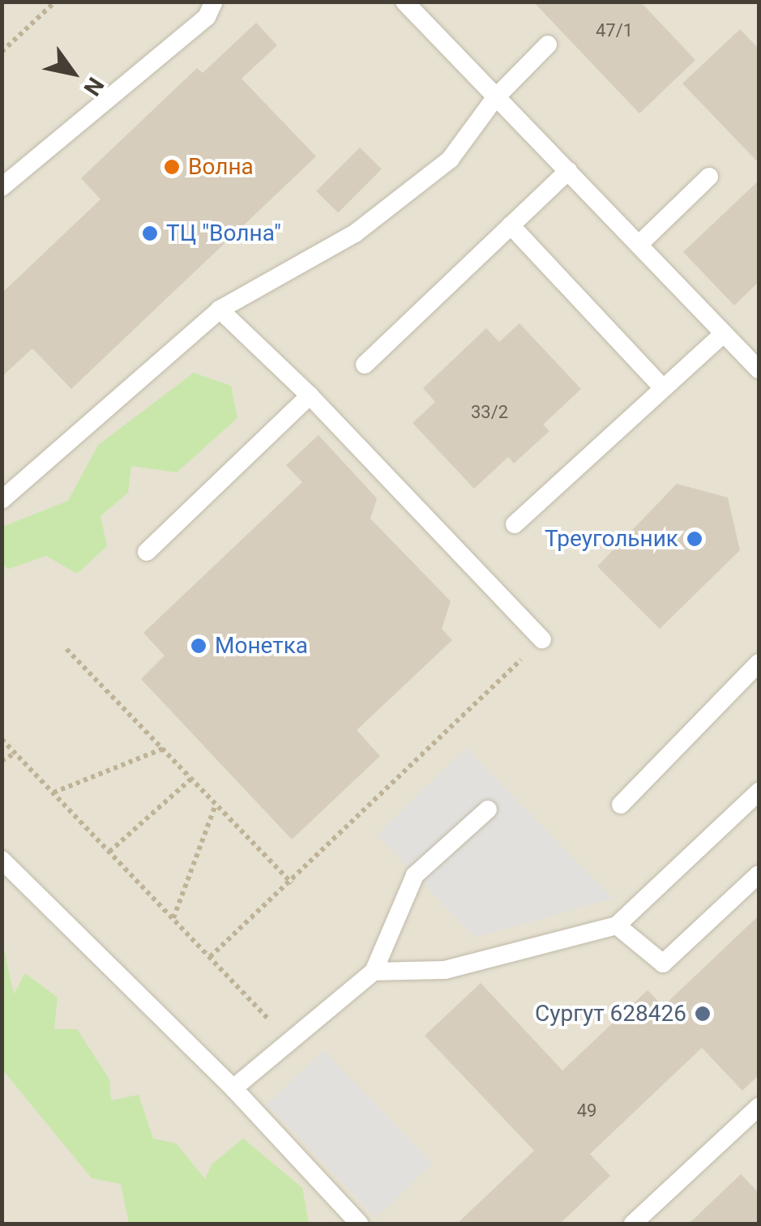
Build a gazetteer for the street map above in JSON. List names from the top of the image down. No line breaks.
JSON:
{"places":["Волна","ТЦ \"Волна\"","Треугольник","Монетка","Сургут 628426"],"house_numbers":["47/1","33/2","49"],"north":"bottom right"}
